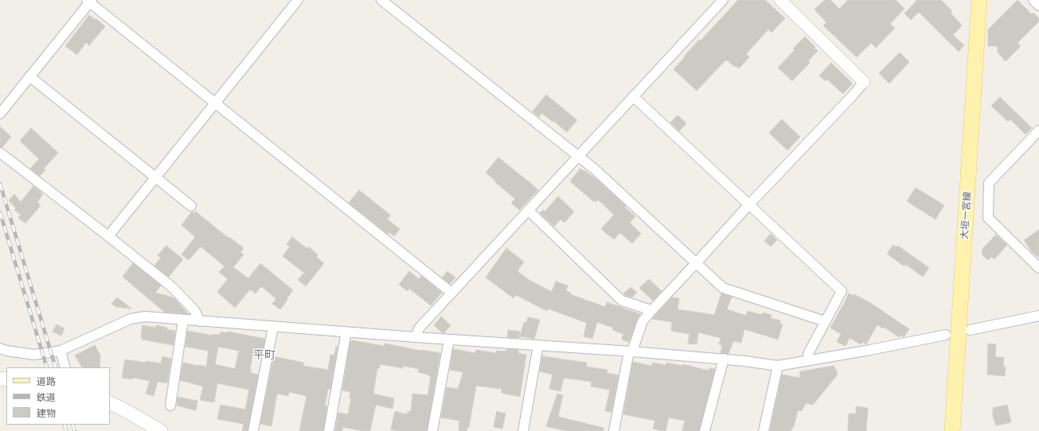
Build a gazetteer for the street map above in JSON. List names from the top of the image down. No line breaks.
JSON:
{"streets":{"main road":["大垣一宮線"]},"districts":["平町"],"legend":["道路","鉄道","建物"]}
